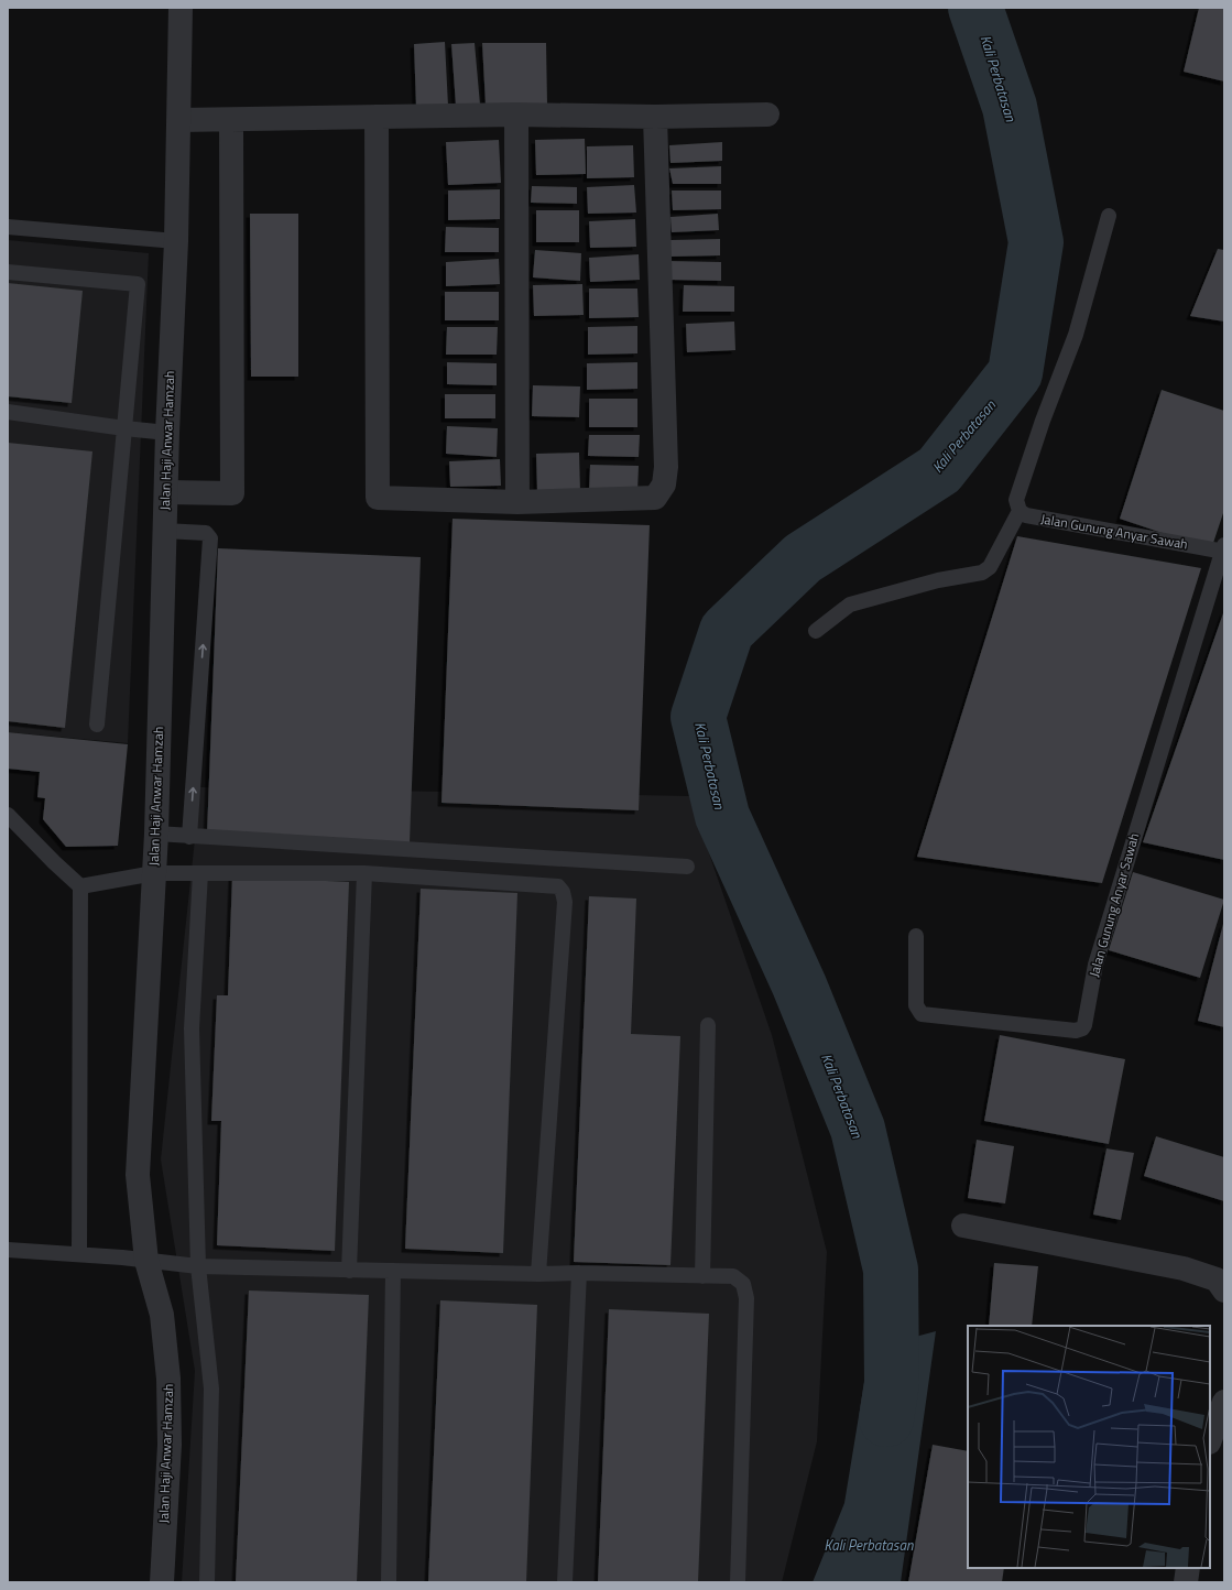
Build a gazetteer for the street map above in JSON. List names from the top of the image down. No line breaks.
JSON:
{"streets":{"street":["Jalan Haji Anwar Hamzah"],"lane":["Jalan Gunung Anyar Sawah"]},"water":["Kali Perbatasan"]}
